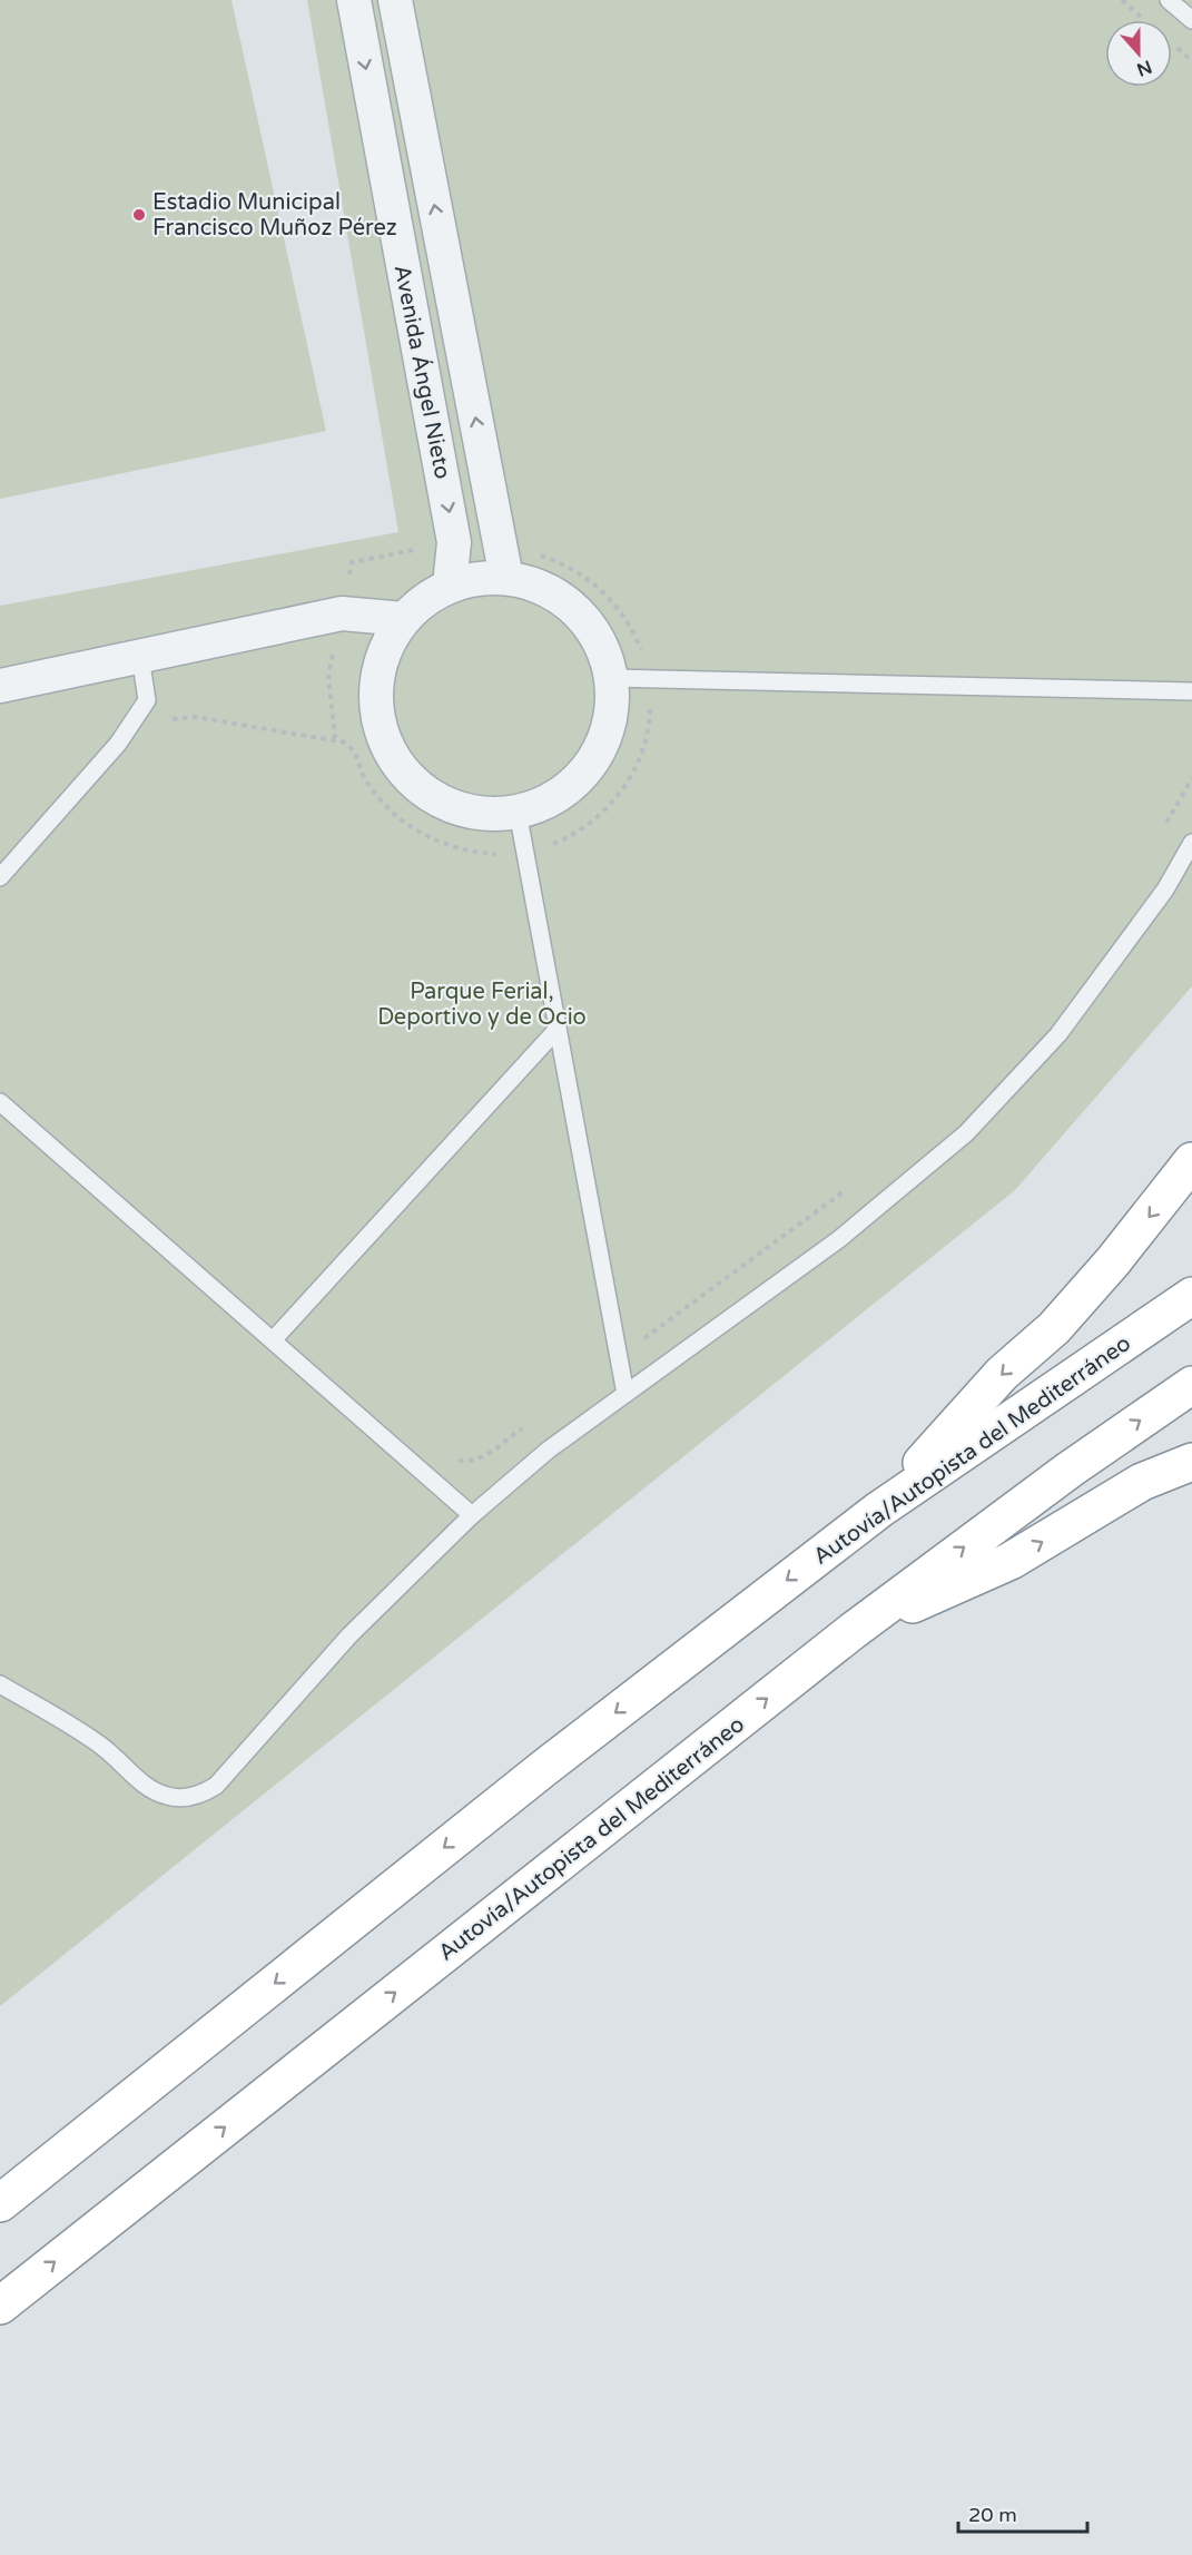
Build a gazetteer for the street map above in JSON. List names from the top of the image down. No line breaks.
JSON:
{"streets":{"highway":["Autovía/Autopista del Mediterráneo"],"street":["Avenida Ángel Nieto"]},"parks":["Parque Ferial, Deportivo y de Ocio"],"places":["Estadio Municipal Francisco Muñoz Pérez"],"scale_bar":"20 m","north":"bottom"}
